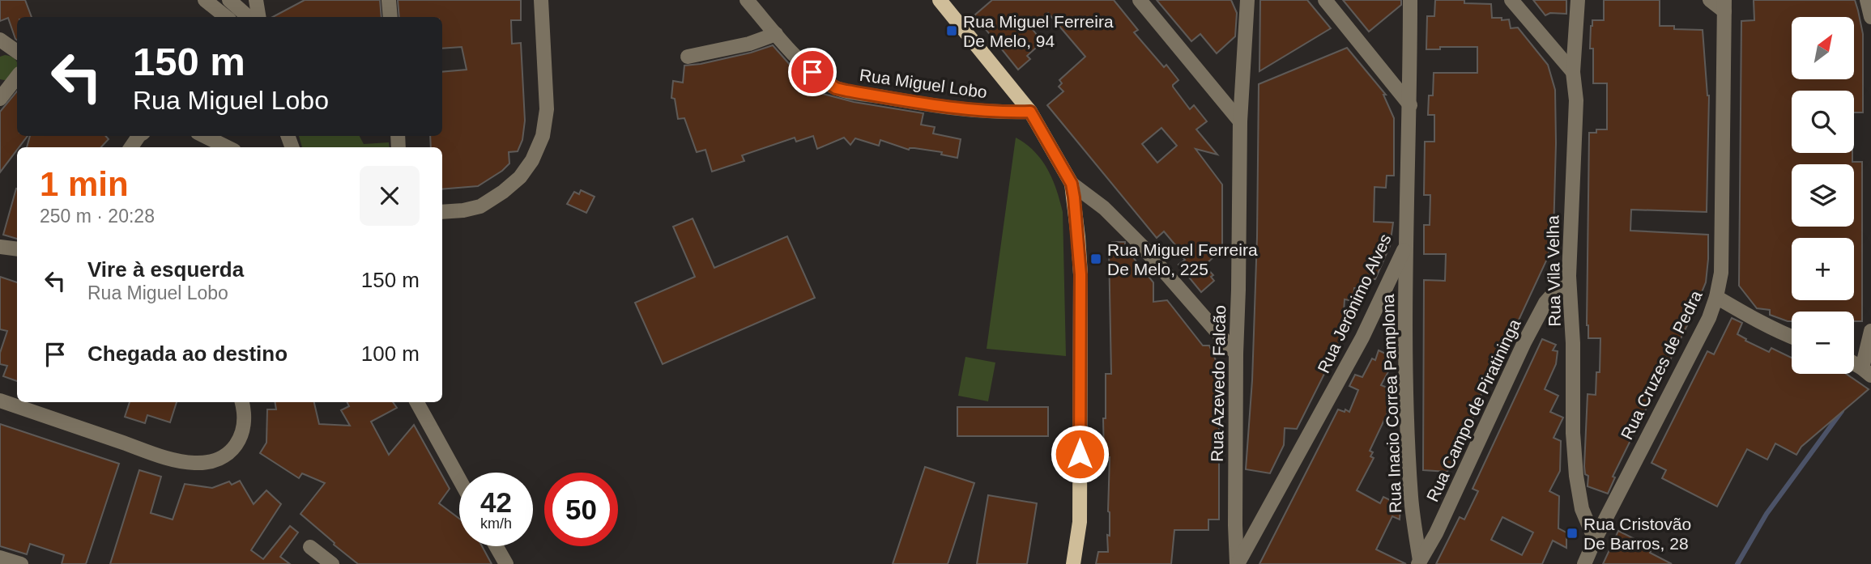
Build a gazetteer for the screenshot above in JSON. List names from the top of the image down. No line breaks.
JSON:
{"streets":{"street":["Rua Miguel Lobo","Rua Vila Velha","Rua Jerônimo Alves","Rua Cruzes de Pedra","Rua Azevedo Falcão","Rua Inacio Correa Pamplona","Rua Campo de Piratininga"]},"crossings":[["Rua Vila Velha","Rua Cruzes de Pedra"],["Rua Vila Velha","Rua Campo de Piratininga"],["Rua Jerônimo Alves","Rua Azevedo Falcão"],["Rua Jerônimo Alves","Rua Inacio Correa Pamplona"],["Rua Inacio Correa Pamplona","Rua Campo de Piratininga"]],"places":{"transit":["Rua Miguel Ferreira De Melo, 94","Rua Miguel Ferreira De Melo, 225","Rua Cristovão De Barros, 28"]},"north":"top right","page":{"map_buttons":["+","−"],"turn":["150 m","Rua Miguel Lobo"],"heading":["1 min","250 m · 20:28"],"list":[{"name":"Vire à esquerda","note":"Rua Miguel Lobo","value":"150 m"},{"name":"Chegada ao destino","value":"100 m"}],"speed":"42 km/h","limit":"50"}}
